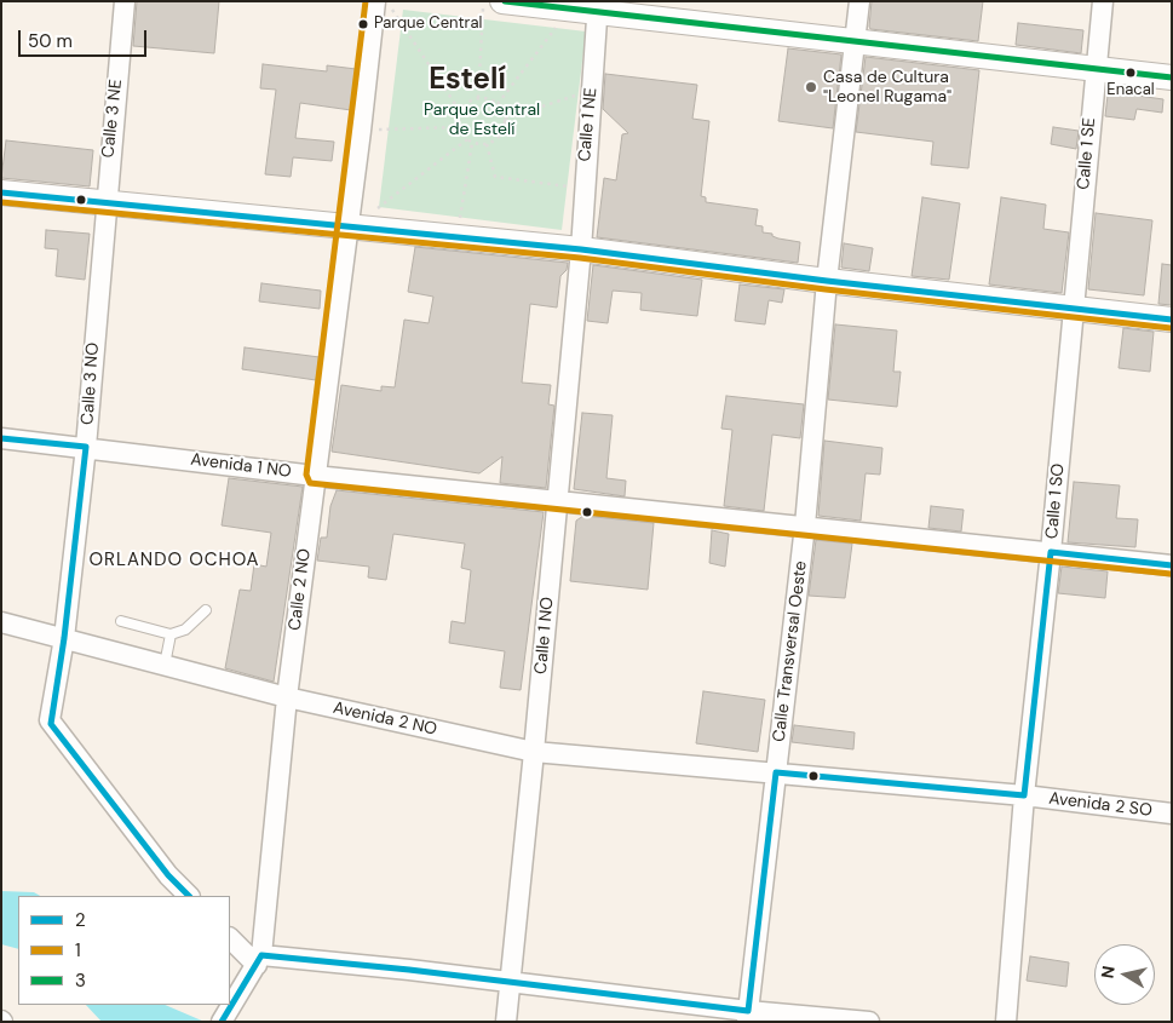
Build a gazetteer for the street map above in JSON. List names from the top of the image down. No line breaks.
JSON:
{"streets":{"street":["Calle 3 NE","Calle 1 NE","Calle 1 SE","Calle 3 NO","Avenida 1 NO","Calle 1 SO","Calle 2 NO","Calle 1 NO","Calle Transversal Oeste","Avenida 2 NO","Avenida 2 SO"]},"crossings":[["Calle 3 NE","Calle 3 NO"],["Calle 1 NE","Calle 1 NO"],["Calle 1 SE","Calle 1 SO"],["Calle 3 NO","Avenida 1 NO"],["Calle 3 NO","Avenida 2 NO"],["Avenida 1 NO","Calle 1 SO"],["Avenida 1 NO","Calle 2 NO"],["Avenida 1 NO","Calle 1 NO"],["Avenida 1 NO","Calle Transversal Oeste"],["Calle 1 SO","Avenida 2 SO"],["Calle 2 NO","Avenida 2 NO"],["Calle 1 NO","Avenida 2 NO"],["Calle Transversal Oeste","Avenida 2 NO"],["Calle Transversal Oeste","Avenida 2 SO"],["Avenida 2 NO","Avenida 2 SO"]],"districts":["Estelí","ORLANDO OCHOA"],"parks":["Parque Central de Estelí"],"places":["Parque Central","Enacal","Casa de Cultura \"Leonel Rugama\""],"lines":["transit line 1","transit line 3","transit line 2"],"legend":["2","1","3"],"scale_bar":"50 m","north":"left"}
